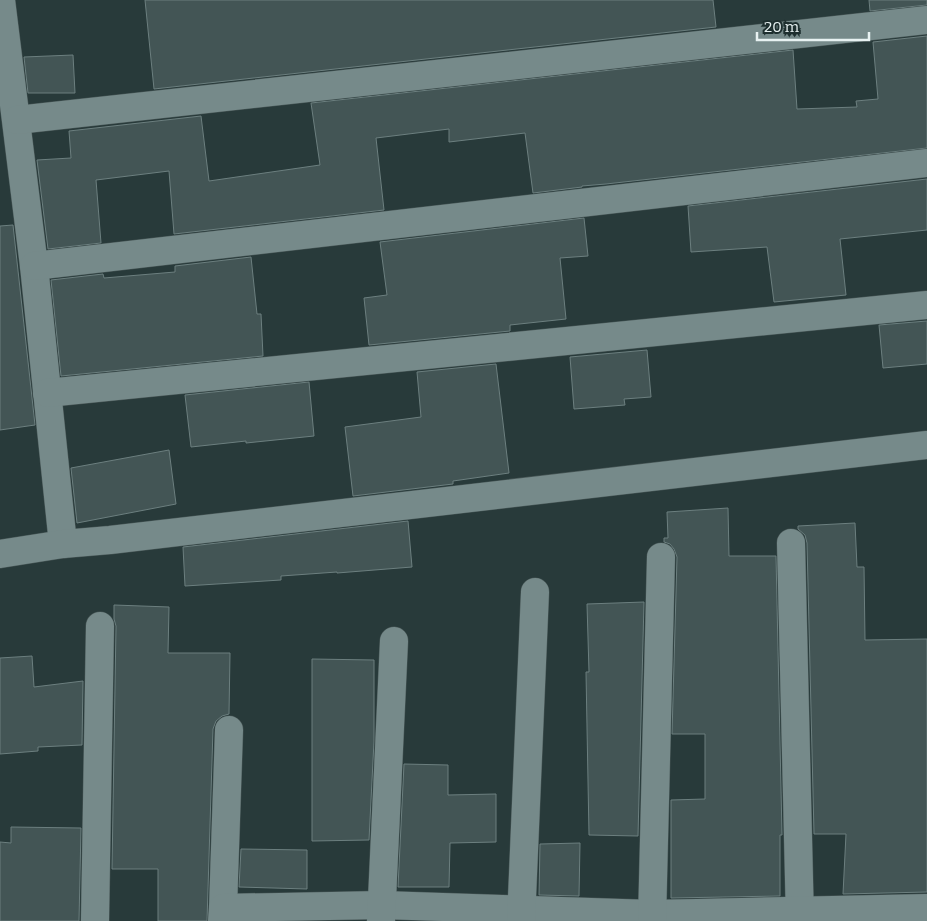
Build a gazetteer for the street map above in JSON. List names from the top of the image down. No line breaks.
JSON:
{"scale_bar":"20 m"}
